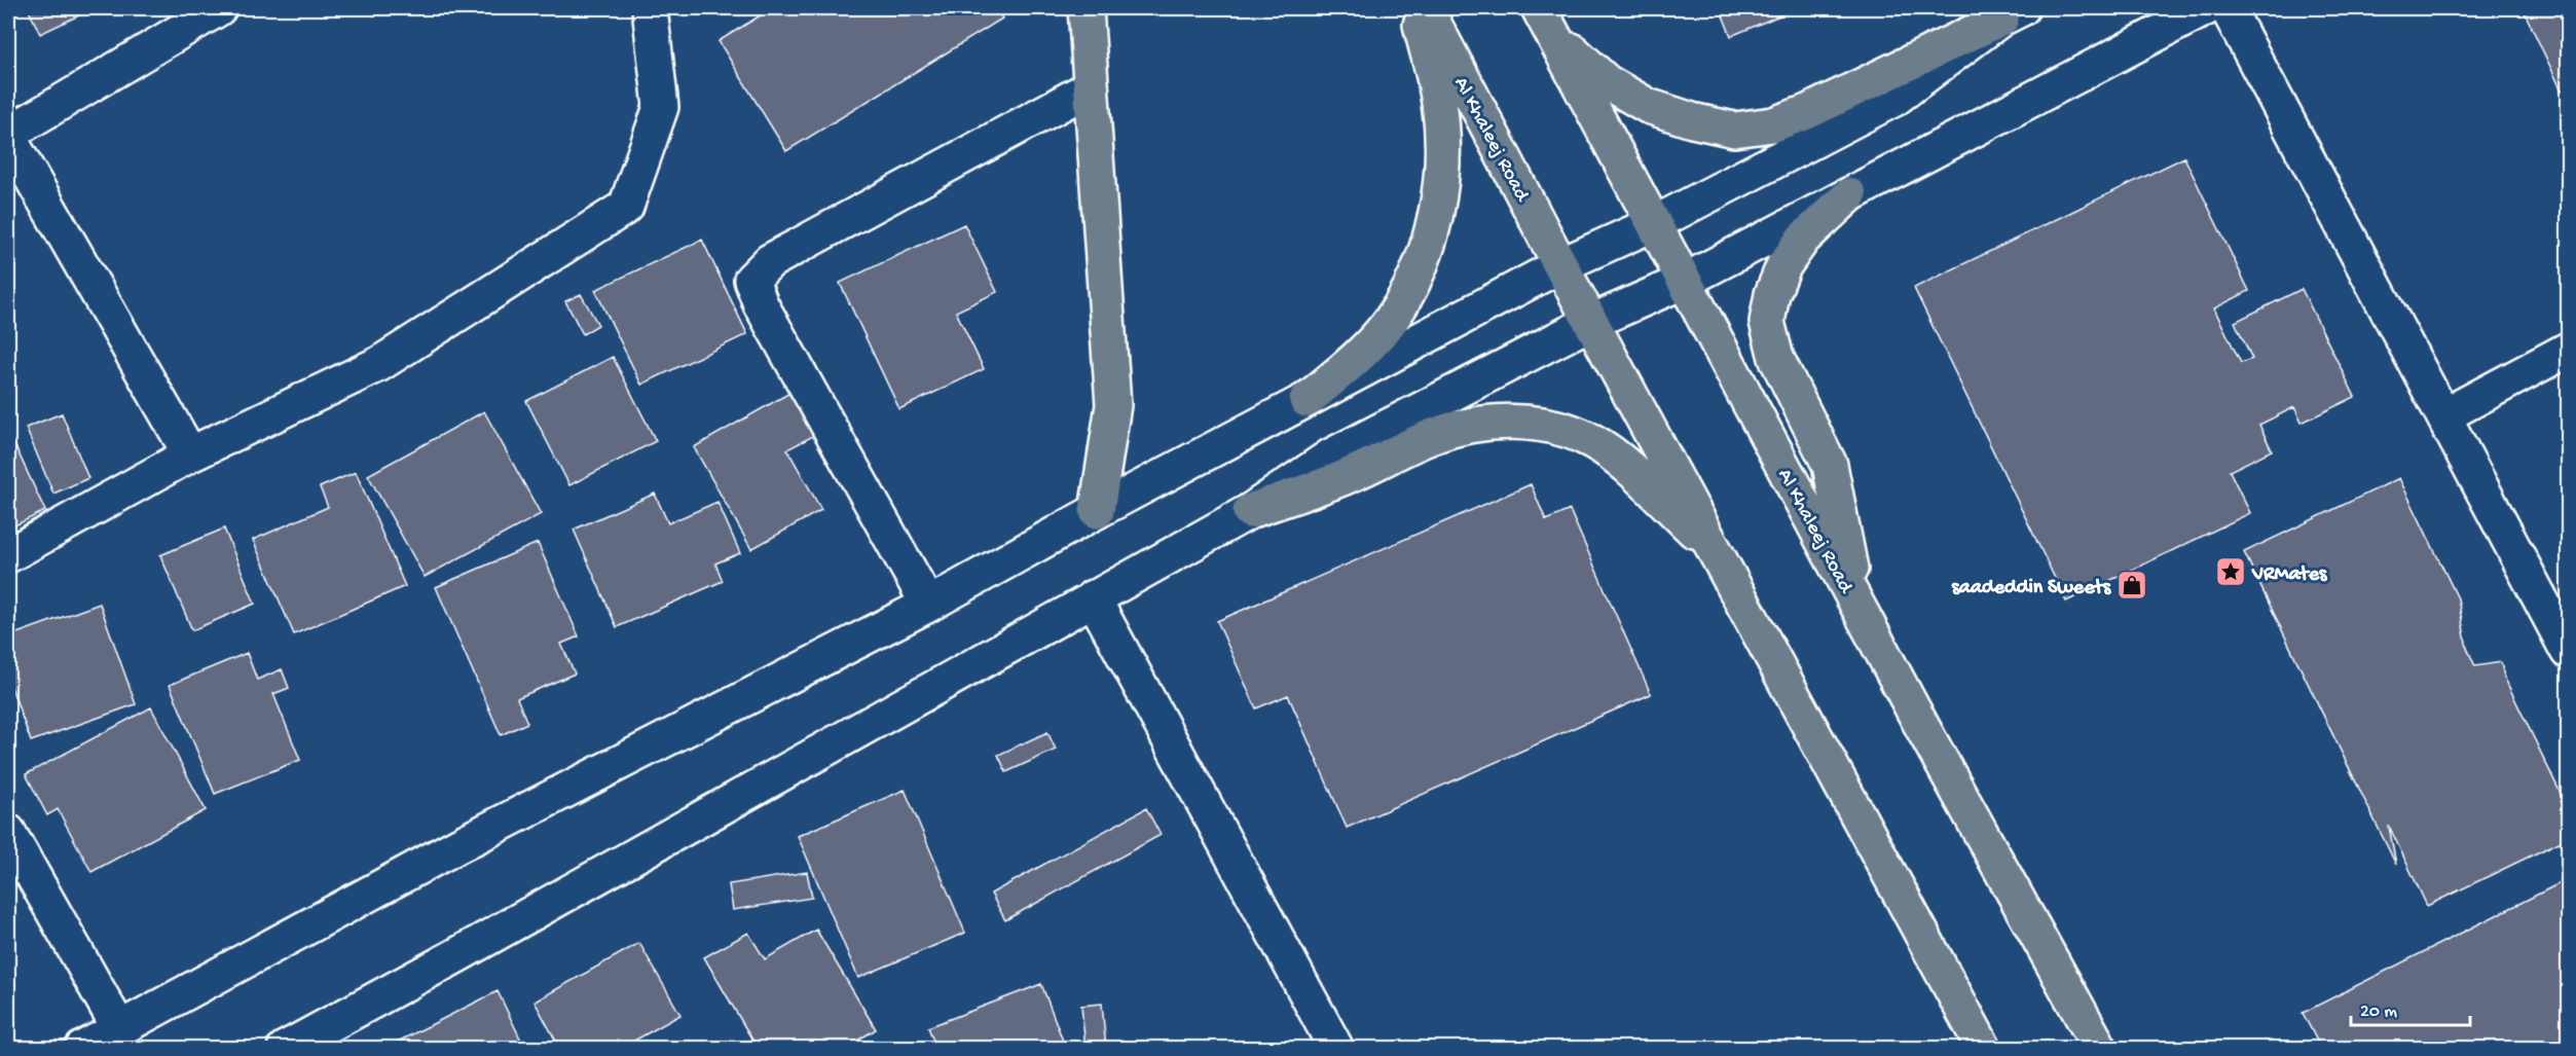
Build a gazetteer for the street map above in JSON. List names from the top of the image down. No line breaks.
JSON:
{"streets":{"main road":["Al Khaleej Road"]},"places":{"place":["VRMates"],"shop":["saadeddin Sweets"]},"scale_bar":"20 m"}
